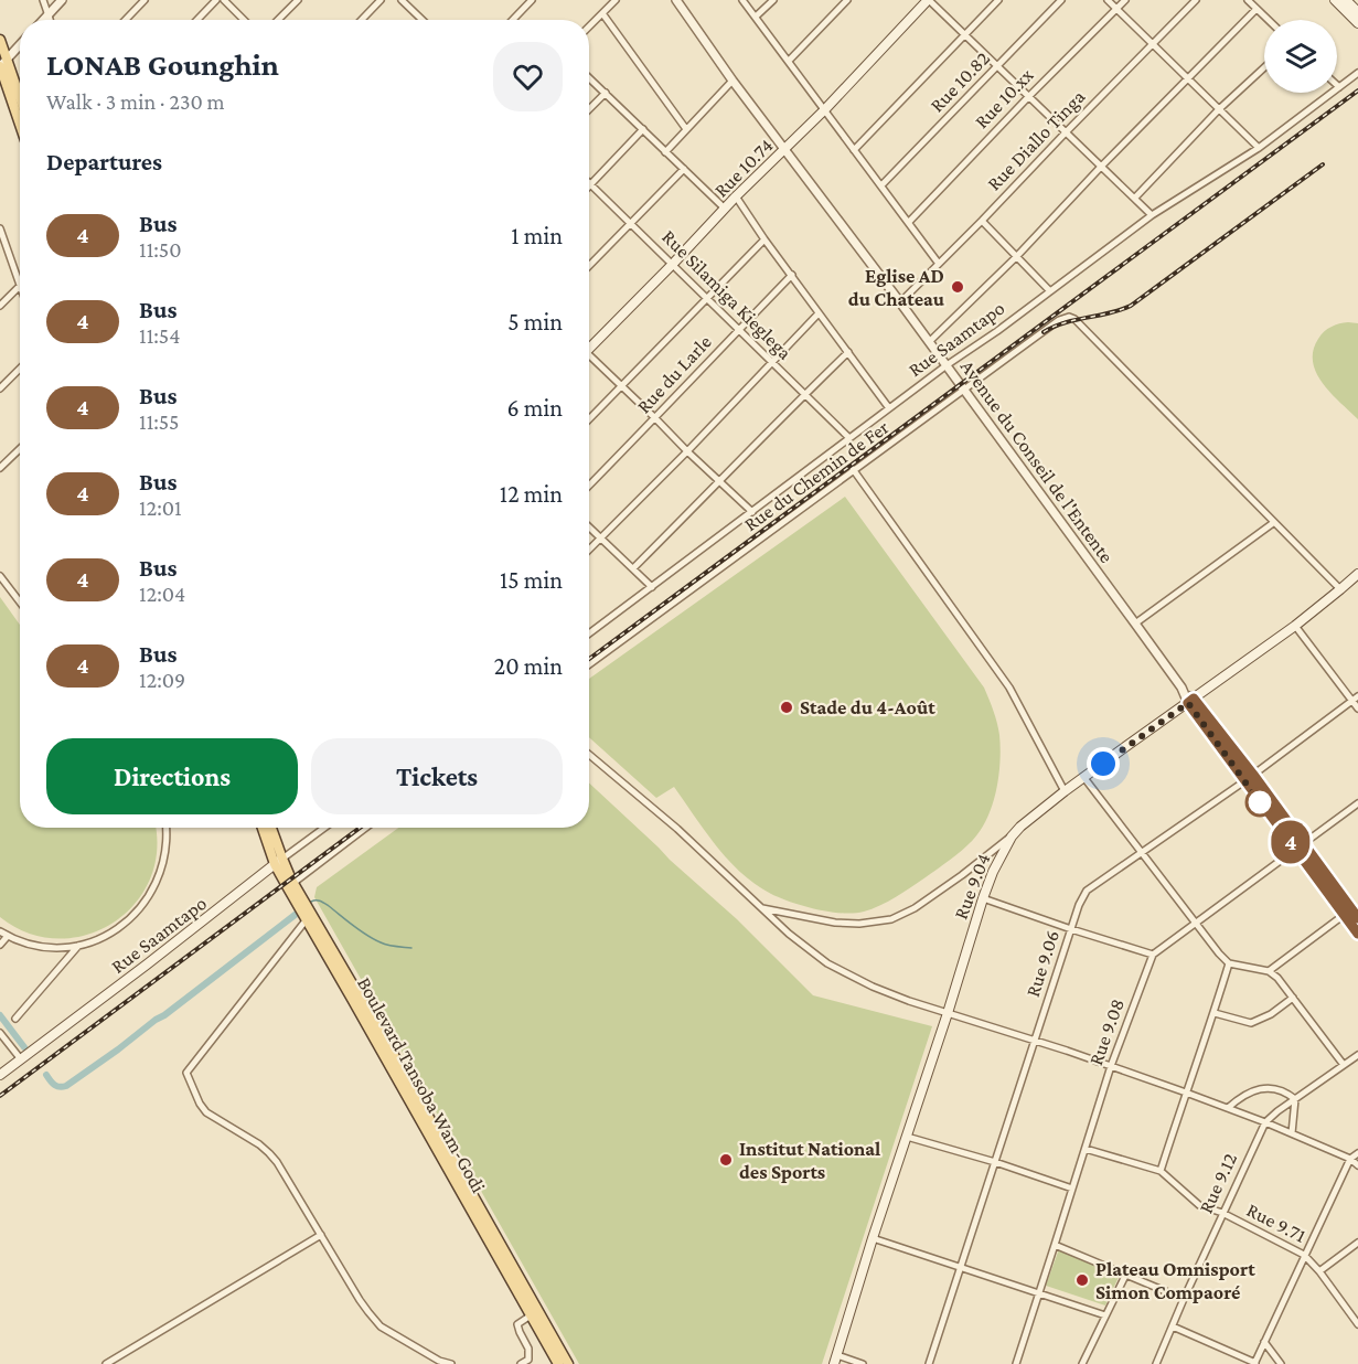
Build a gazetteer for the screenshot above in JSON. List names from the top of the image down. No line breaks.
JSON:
{"streets":{"main road":["Rue 10.74","Rue Saamtapo","Rue 9.04","Boulevard Tansoba Wam-Godi"],"street":["Rue 10.82","Rue 10.xx","Rue Diallo Tinga","Rue Silamiga Kieglega","Rue du Larle","Avenue du Conseil de l'Entente","Rue du Chemin de Fer","Rue 9.06","Rue 9.08","Rue 9.12","Rue 9.71"]},"crossings":[["Rue Diallo Tinga","Avenue du Conseil de l'Entente"],["Rue 10.74","Rue Silamiga Kieglega"],["Rue 10.74","Avenue du Conseil de l'Entente"],["Rue Silamiga Kieglega","Rue Saamtapo"],["Rue Silamiga Kieglega","Rue du Larle"],["Rue Saamtapo","Avenue du Conseil de l'Entente"],["Rue Saamtapo","Boulevard Tansoba Wam-Godi"],["Avenue du Conseil de l'Entente","Rue du Chemin de Fer"],["Avenue du Conseil de l'Entente","Rue 9.04"],["Avenue du Conseil de l'Entente","Rue 9.06"],["Rue 9.08","Rue 9.71"],["Rue 9.12","Rue 9.71"]],"places":["Eglise AD du Chateau","Stade du 4-Août","Institut National des Sports","Plateau Omnisport Simon Compaoré"],"lines":["bus line 4"],"page":{"on_map":"4","heading":[["LONAB Gounghin","Walk · 3 min · 230 m"],"Departures"],"list":[{"mark":"4","name":"Bus","note":"11:50","value":"1 min"},{"mark":"4","name":"Bus","note":"11:54","value":"5 min"},{"mark":"4","name":"Bus","note":"11:55","value":"6 min"},{"mark":"4","name":"Bus","note":"12:01","value":"12 min"},{"mark":"4","name":"Bus","note":"12:04","value":"15 min"},{"mark":"4","name":"Bus","note":"12:09","value":"20 min"}],"buttons":["Directions","Tickets"]}}
